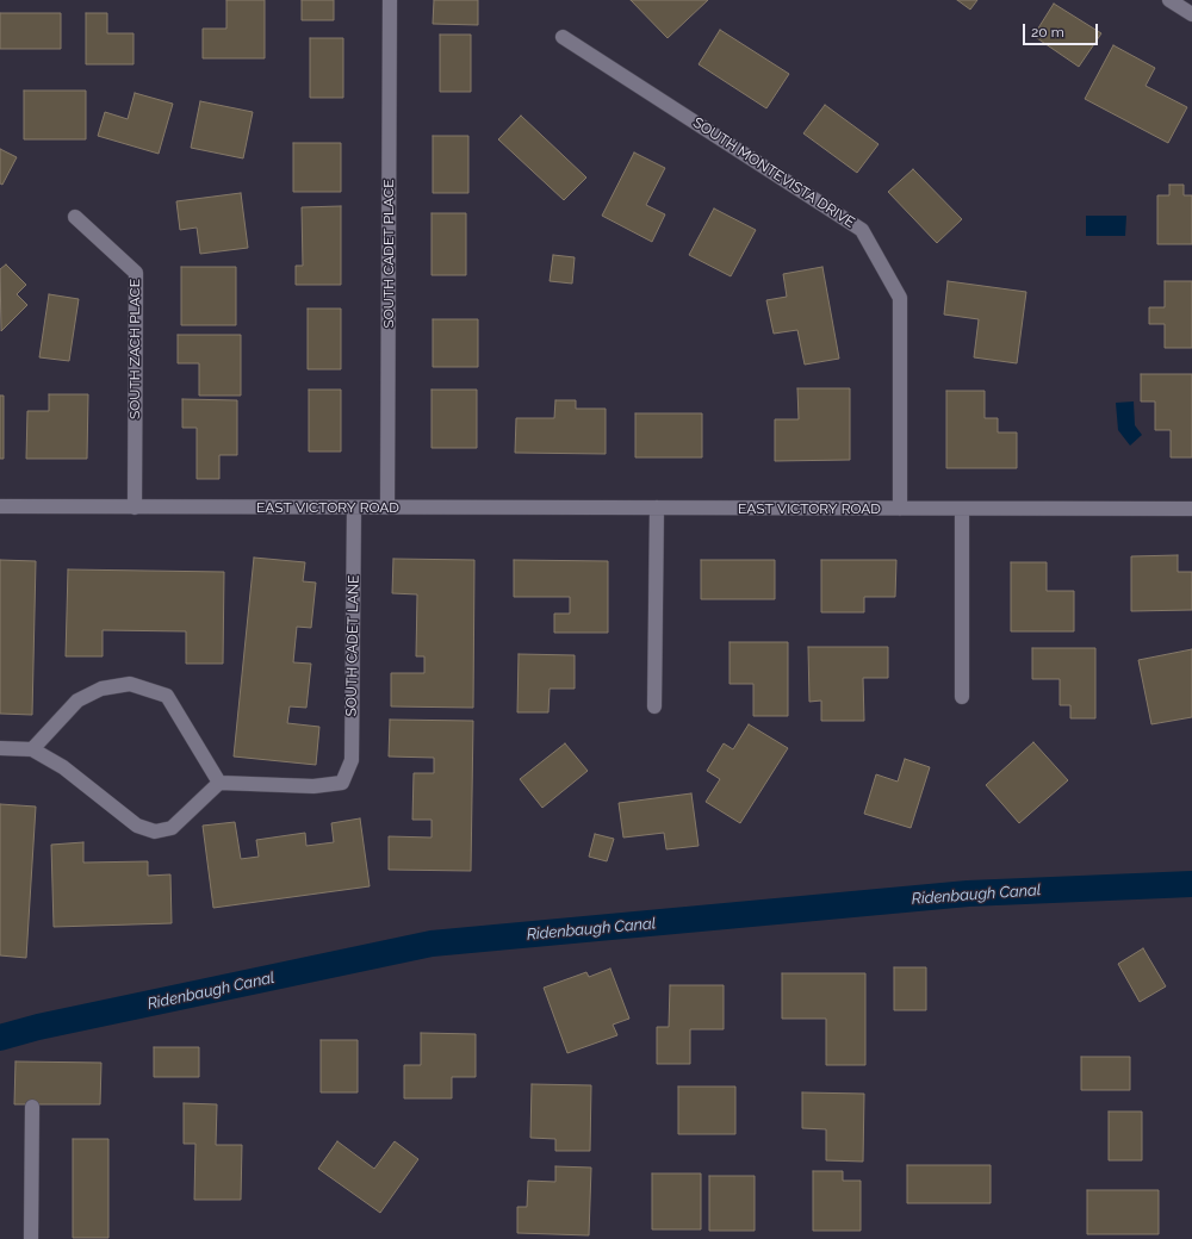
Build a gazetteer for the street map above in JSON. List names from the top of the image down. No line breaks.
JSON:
{"streets":{"street":["SOUTH MONTEVISTA DRIVE","SOUTH CADET PLACE","SOUTH ZACH PLACE","EAST VICTORY ROAD","SOUTH CADET LANE"]},"crossings":[["SOUTH MONTEVISTA DRIVE","EAST VICTORY ROAD"],["SOUTH CADET PLACE","EAST VICTORY ROAD"],["SOUTH ZACH PLACE","EAST VICTORY ROAD"],["EAST VICTORY ROAD","SOUTH CADET LANE"]],"water":["Ridenbaugh Canal"],"scale_bar":"20 m"}
